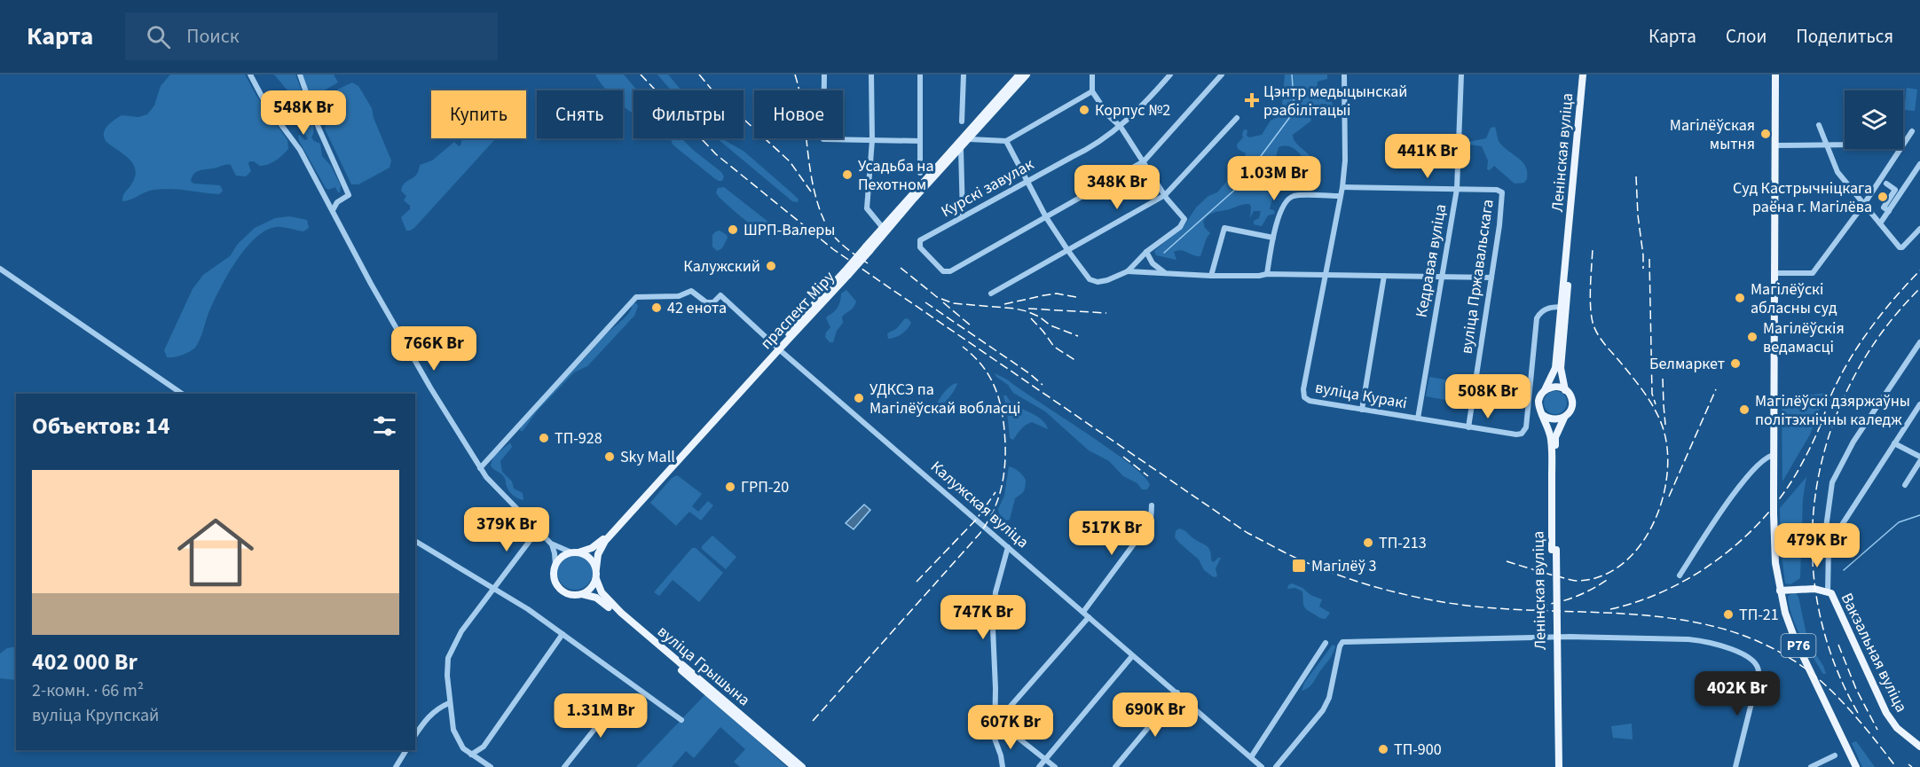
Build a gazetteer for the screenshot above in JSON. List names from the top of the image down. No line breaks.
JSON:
{"streets":{"main road":["Ленінская вуліца","праспект Міру","Р76","Вакзальная вуліца","вуліца Грышына"],"street":["Курскі завулак","Кедравая вуліца","вуліца Пржавальскага","вуліца Куракі","Калужская вуліца"]},"crossings":[["Ленінская вуліца","вуліца Куракі"],["Кедравая вуліца","вуліца Пржавальскага"],["Кедравая вуліца","вуліца Куракі"],["вуліца Пржавальскага","вуліца Куракі"],["праспект Міру","Калужская вуліца"],["праспект Міру","вуліца Грышына"],["Р76","Вакзальная вуліца"]],"places":{"health":["Цэнтр медыцынскай рэабілітацыі"],"other":["Корпус №2","Магілёўская мытня","Усадьба на Пехотном","Суд Кастрычніцкага раёна г. Магілёва","ШРП-Валеры","Калужский","Магілёўскі абласны суд","42 енота","Магілёўскія ведамасці","Белмаркет","УДКСЭ па Магілёўскай вобласці","Магілёўскі дзяржаўны політэхнічны каледж","ТП-928","Sky Mall","ГРП-20","ТП-213","ТП-21","ТП-900"],"transit":["Магілёў 3"]},"page":{"header":"Карта","search":"Поиск","nav":["Карта","Слои","Поделиться"],"price":["548K Br","441K Br","1.03M Br","348K Br","766K Br","508K Br","379K Br","517K Br","479K Br","747K Br","402K Br","690K Br","1.31M Br","607K Br"],"chip":["Купить","Снять","Фильтры","Новое"],"heading":"Объектов: 14","list":[{"name":"402 000 Br","note":"2-комн. · 66 m² · вуліца Крупскай"}]}}
